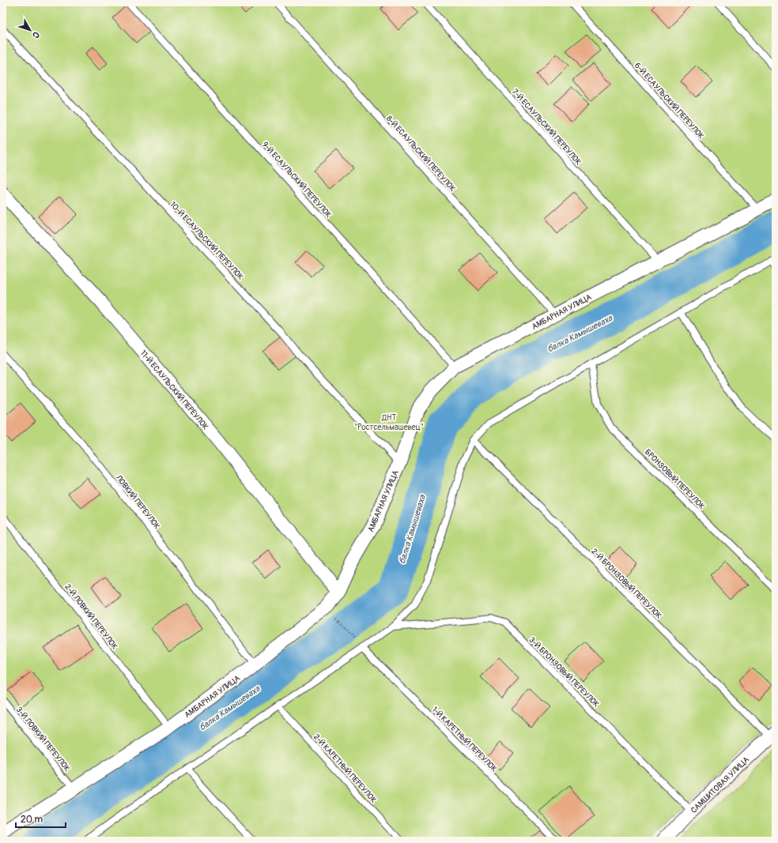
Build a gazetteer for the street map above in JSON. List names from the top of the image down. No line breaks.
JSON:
{"streets":{"street":["АМБАРНАЯ УЛИЦА","11-Й ЕСАУЛЬСКИЙ ПЕРЕУЛОК","САМШИТОВАЯ УЛИЦА"],"lane":["6-Й ЕСАУЛЬСКИЙ ПЕРЕУЛОК","7-Й ЕСАУЛЬСКИЙ ПЕРЕУЛОК","8-Й ЕСАУЛЬСКИЙ ПЕРЕУЛОК","9-Й ЕСАУЛЬСКИЙ ПЕРЕУЛОК","10-Й ЕСАУЛЬСКИЙ ПЕРЕУЛОК","БРОНЗОВЫЙ ПЕРЕУЛОК","ЛОВКИЙ ПЕРЕУЛОК","2-Й БРОНЗОВЫЙ ПЕРЕУЛОК","2-Й ЛОВКИЙ ПЕРЕУЛОК","3-Й БРОНЗОВЫЙ ПЕРЕУЛОК","3-Й ЛОВКИЙ ПЕРЕУЛОК","1-Й КАРЕТНЫЙ ПЕРЕУЛОК","2-Й КАРЕТНЫЙ ПЕРЕУЛОК"]},"crossings":[["6-Й ЕСАУЛЬСКИЙ ПЕРЕУЛОК","АМБАРНАЯ УЛИЦА"],["7-Й ЕСАУЛЬСКИЙ ПЕРЕУЛОК","АМБАРНАЯ УЛИЦА"],["8-Й ЕСАУЛЬСКИЙ ПЕРЕУЛОК","АМБАРНАЯ УЛИЦА"],["9-Й ЕСАУЛЬСКИЙ ПЕРЕУЛОК","АМБАРНАЯ УЛИЦА"],["10-Й ЕСАУЛЬСКИЙ ПЕРЕУЛОК","АМБАРНАЯ УЛИЦА"],["АМБАРНАЯ УЛИЦА","11-Й ЕСАУЛЬСКИЙ ПЕРЕУЛОК"],["АМБАРНАЯ УЛИЦА","ЛОВКИЙ ПЕРЕУЛОК"],["АМБАРНАЯ УЛИЦА","2-Й ЛОВКИЙ ПЕРЕУЛОК"],["АМБАРНАЯ УЛИЦА","3-Й ЛОВКИЙ ПЕРЕУЛОК"],["2-Й БРОНЗОВЫЙ ПЕРЕУЛОК","САМШИТОВАЯ УЛИЦА"],["3-Й БРОНЗОВЫЙ ПЕРЕУЛОК","САМШИТОВАЯ УЛИЦА"]],"water":["балка Камышеваха"],"parks":["ДНТ \"Ростсельмашевец\""],"scale_bar":"20 m","north":"bottom right"}
